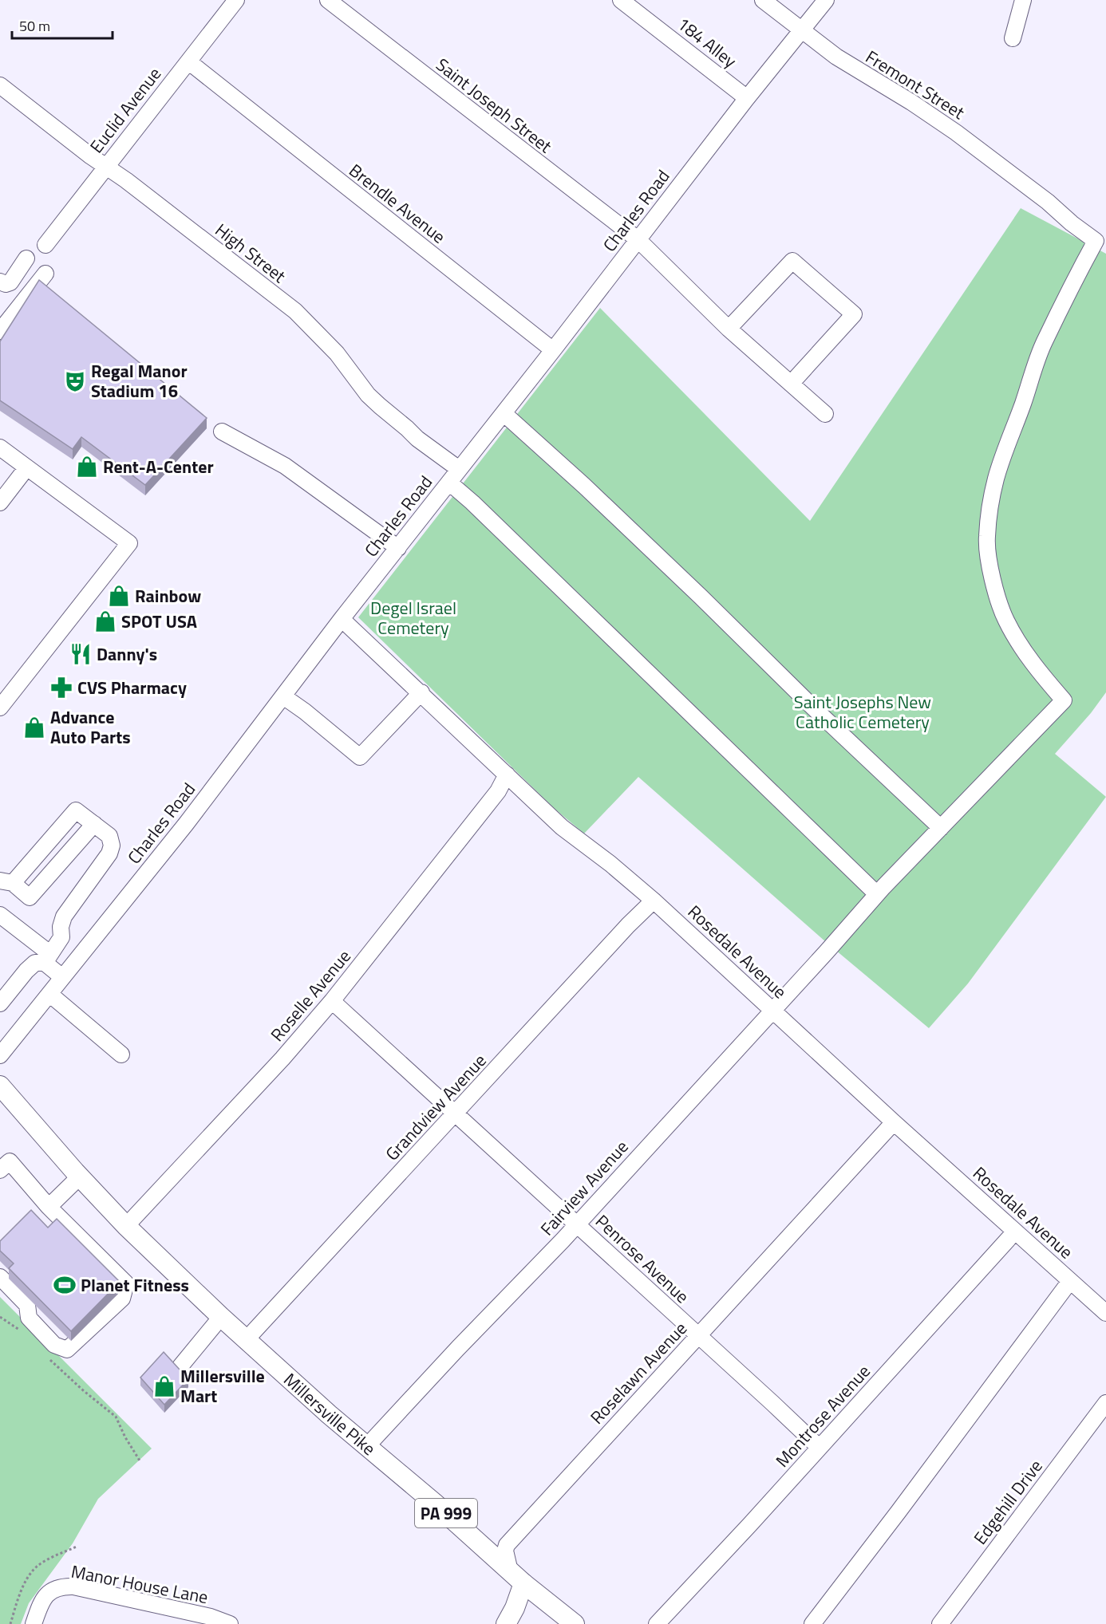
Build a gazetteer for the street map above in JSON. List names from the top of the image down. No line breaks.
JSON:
{"streets":{"main road":["Millersville Pike","PA 999"],"street":["184 Alley","Fremont Street","Saint Joseph Street","Euclid Avenue","Brendle Avenue","Charles Road","High Street","Rosedale Avenue","Roselle Avenue","Grandview Avenue","Fairview Avenue","Penrose Avenue","Roselawn Avenue","Montrose Avenue","Edgehill Drive","Manor House Lane"]},"crossings":[["184 Alley","Charles Road"],["Fremont Street","Charles Road"],["Fremont Street","Fairview Avenue"],["Saint Joseph Street","Charles Road"],["Euclid Avenue","Brendle Avenue"],["Euclid Avenue","High Street"],["Brendle Avenue","Charles Road"],["Charles Road","High Street"],["Charles Road","Rosedale Avenue"],["Rosedale Avenue","Roselle Avenue"],["Rosedale Avenue","Grandview Avenue"],["Rosedale Avenue","Fairview Avenue"],["Rosedale Avenue","Roselawn Avenue"],["Rosedale Avenue","Montrose Avenue"],["Roselle Avenue","Penrose Avenue"],["Roselle Avenue","Millersville Pike"],["Grandview Avenue","Penrose Avenue"],["Grandview Avenue","Millersville Pike"],["Fairview Avenue","Penrose Avenue"],["Fairview Avenue","Millersville Pike"],["Penrose Avenue","Roselawn Avenue"],["Penrose Avenue","Montrose Avenue"],["Roselawn Avenue","Millersville Pike"]],"parks":["Degel Israel Cemetery","Saint Josephs New Catholic Cemetery"],"places":{"theatre":["Regal Manor Stadium 16"],"shop":["Rent-A-Center","Rainbow","SPOT USA","Advance Auto Parts","Millersville Mart"],"restaurant":["Danny's"],"pharmacy":["CVS Pharmacy"],"sports":["Planet Fitness"]},"scale_bar":"50 m"}
